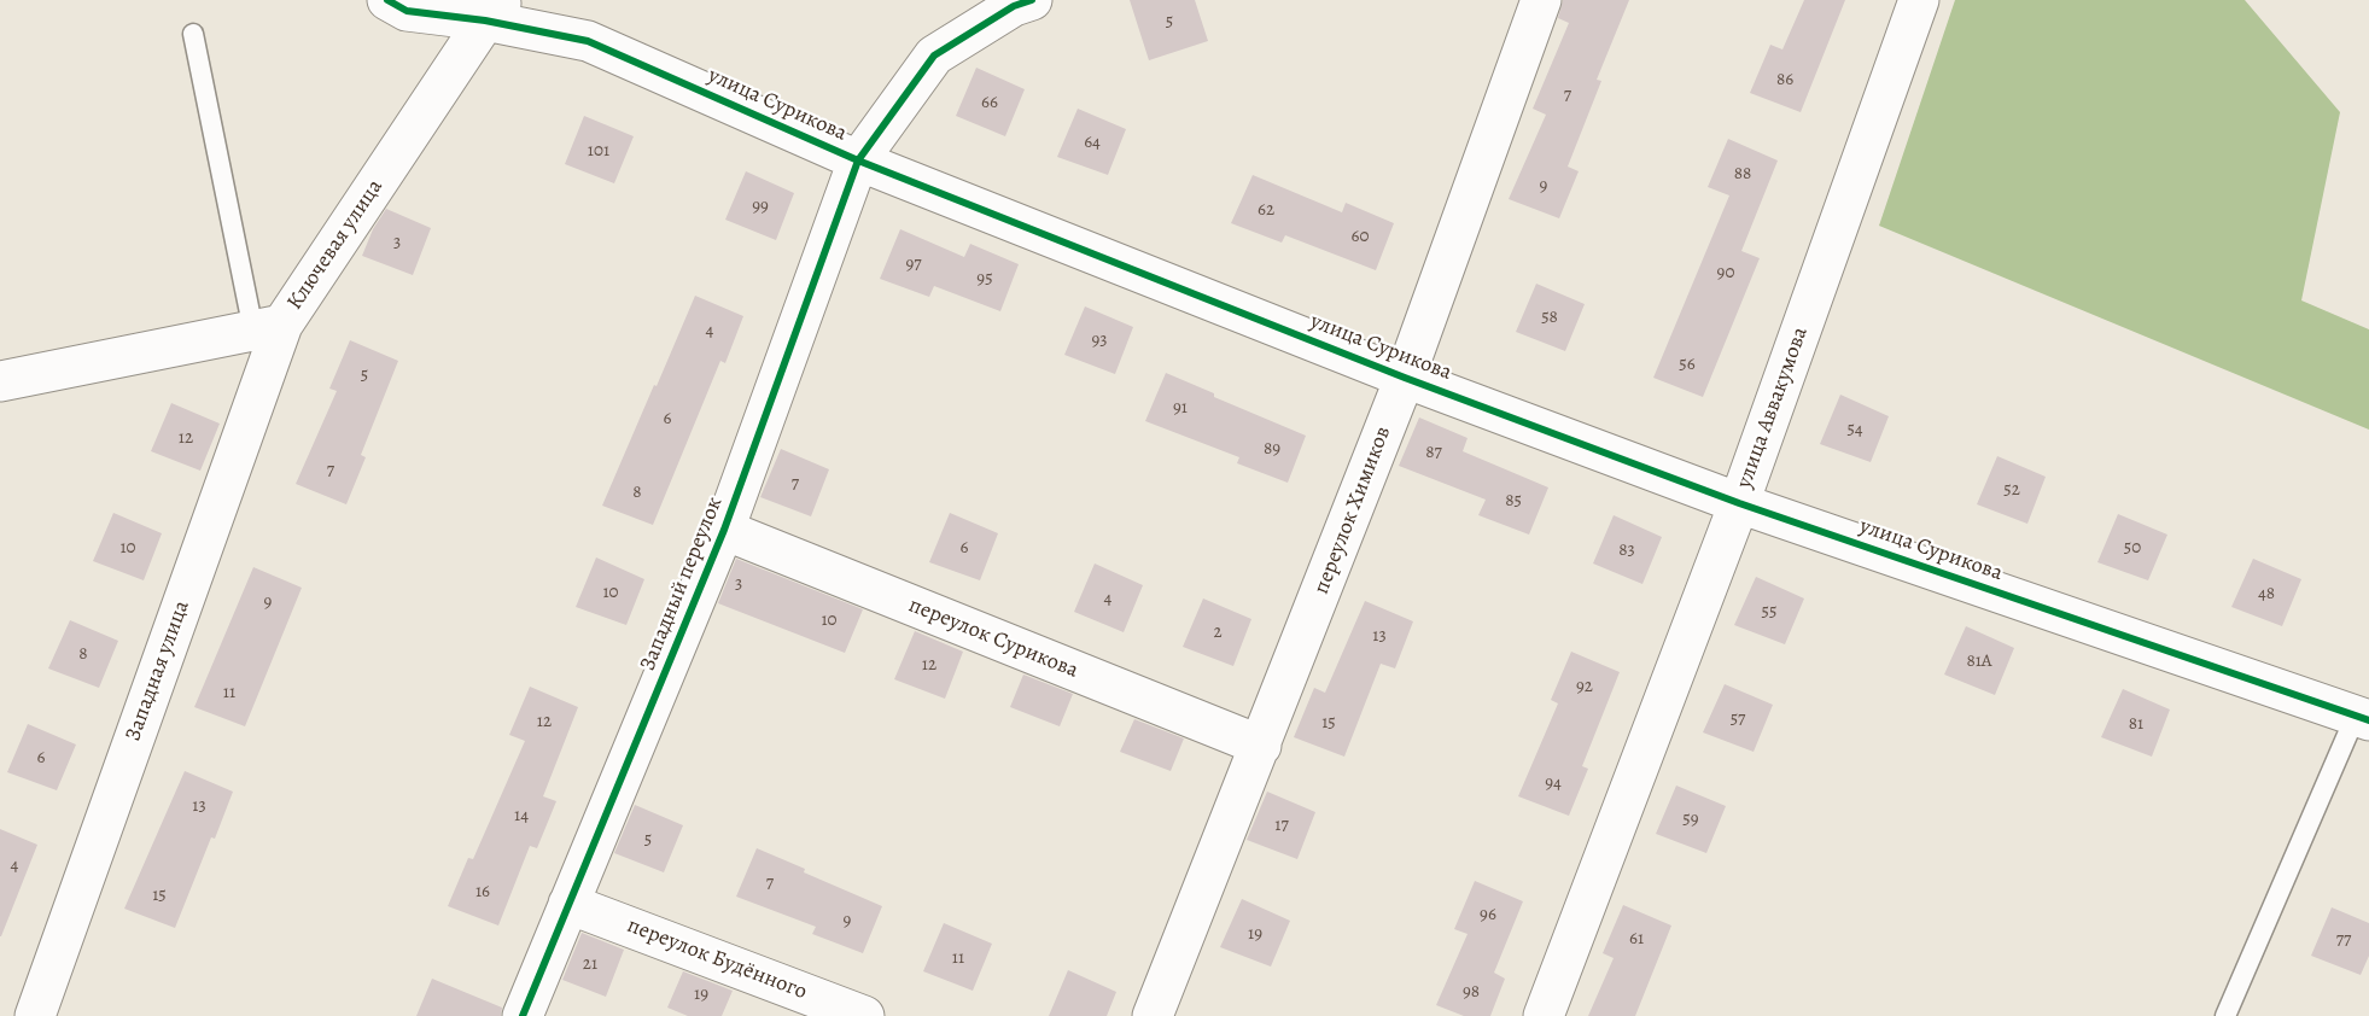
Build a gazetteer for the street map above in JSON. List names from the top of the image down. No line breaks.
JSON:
{"streets":{"street":["улица Сурикова","Ключевая улица","улица Аввакумова","переулок Химиков","Западный переулок","переулок Сурикова","Западная улица","переулок Будённого"]},"crossings":[["улица Сурикова","Ключевая улица"],["улица Сурикова","улица Аввакумова"],["улица Сурикова","переулок Химиков"],["улица Сурикова","Западный переулок"],["Ключевая улица","Западная улица"],["переулок Химиков","переулок Сурикова"],["Западный переулок","переулок Сурикова"],["Западный переулок","переулок Будённого"]],"house_numbers":["5","86","7","66","64","101","88","9","99","62","60","3","97","90","95","58","4","93","56","5","91","6","54","12","89","87","7","7","52","8","85","10","6","50","83","3","10","48","4","9","55","10","2","13","8","81А","12","92","11","57","12","15","81","6","94","13","14","59","17","5","4","7","16","15","96","9","19","61","77","11","21","98","19"]}
